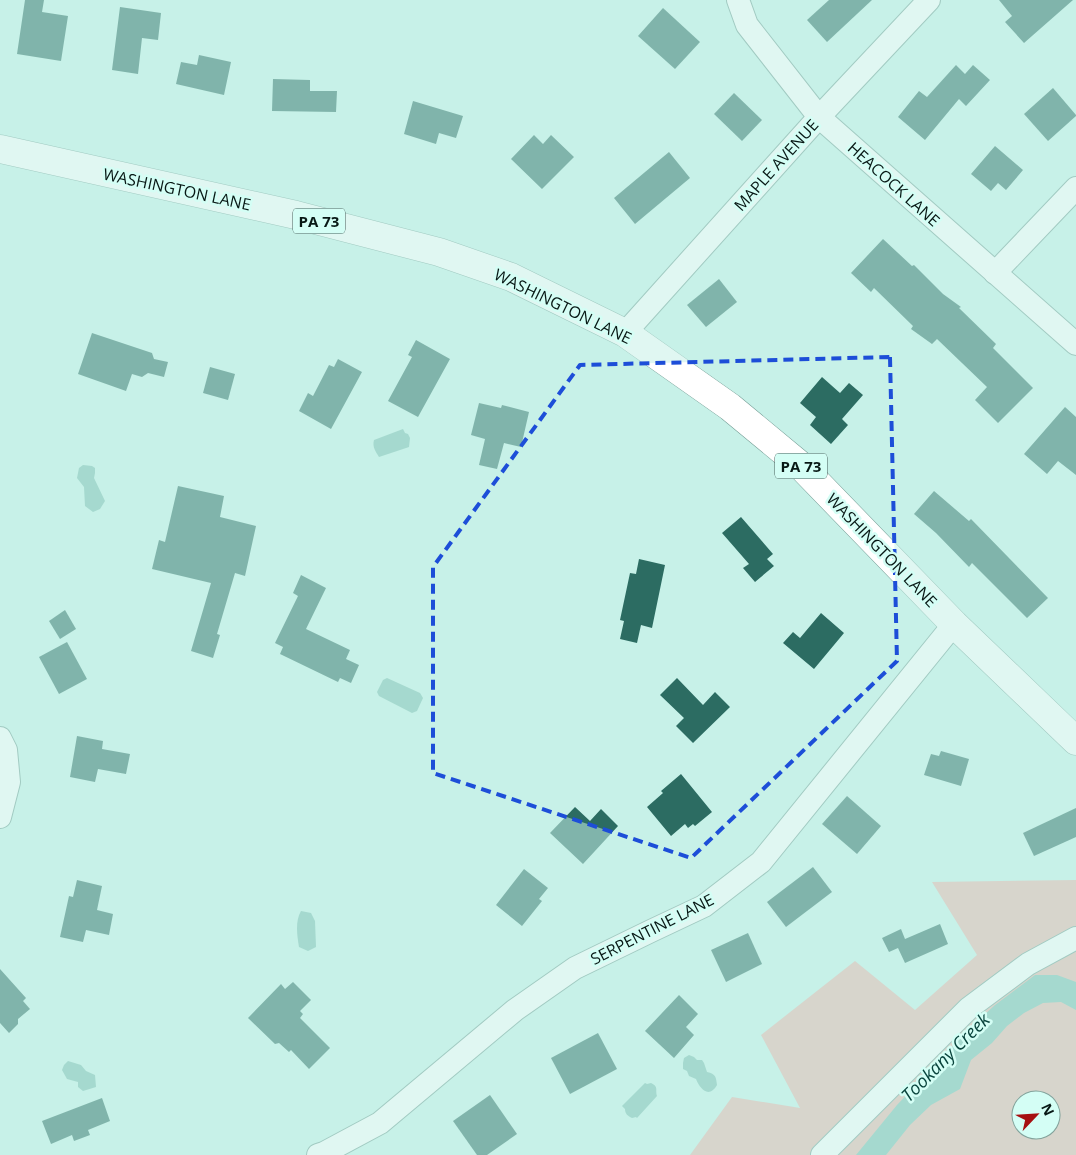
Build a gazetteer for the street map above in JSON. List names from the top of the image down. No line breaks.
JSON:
{"streets":{"main road":["WASHINGTON LANE","PA 73"],"street":["MAPLE AVENUE","HEACOCK LANE","SERPENTINE LANE"]},"crossings":[["MAPLE AVENUE","HEACOCK LANE"],["MAPLE AVENUE","WASHINGTON LANE"],["WASHINGTON LANE","SERPENTINE LANE"]],"water":["Tookany Creek"],"north":"top right"}
